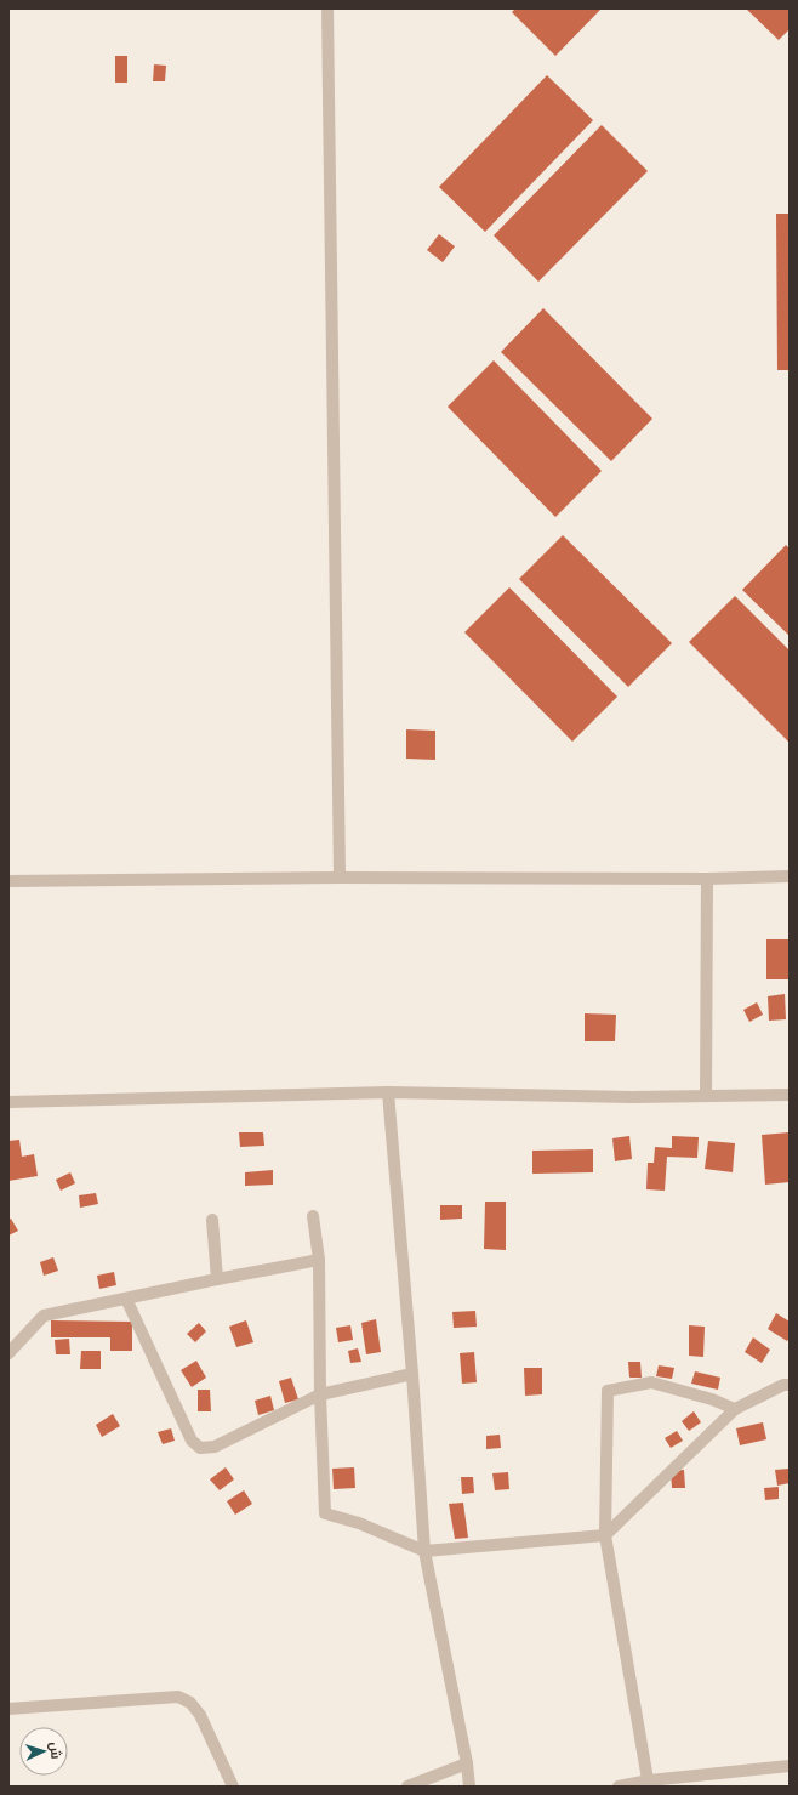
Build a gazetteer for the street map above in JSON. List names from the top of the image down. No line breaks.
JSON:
{"north":"right"}
